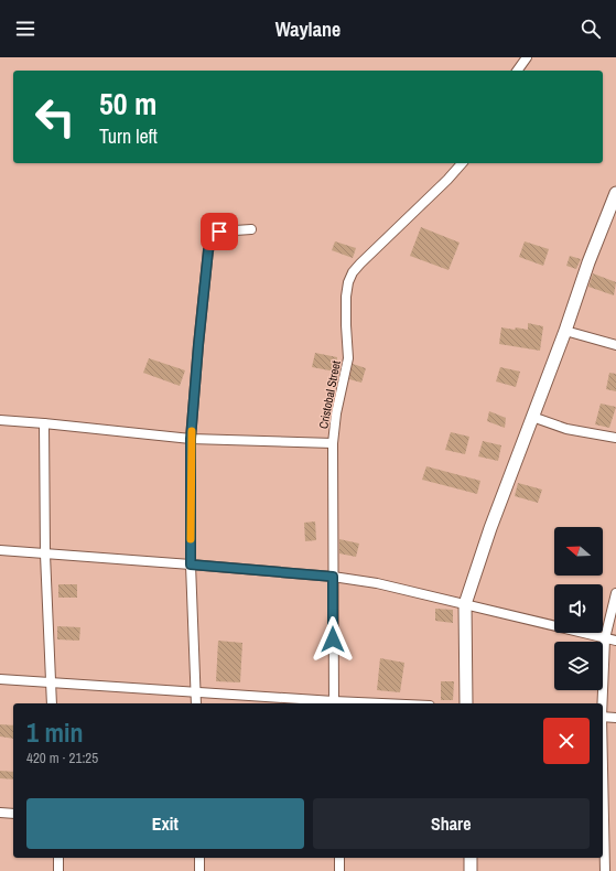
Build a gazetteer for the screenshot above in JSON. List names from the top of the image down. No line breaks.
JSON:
{"streets":{"street":["Cristobal Street"]},"north":"left","page":{"header":"Waylane","turn":["50 m","Turn left"],"heading":["1 min","420 m · 21:25"],"buttons":["Exit","Share"]}}
